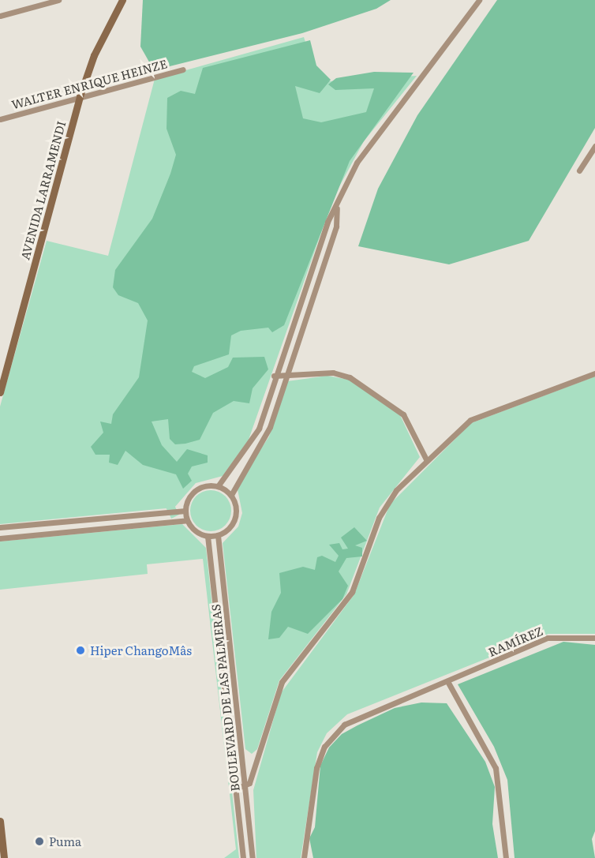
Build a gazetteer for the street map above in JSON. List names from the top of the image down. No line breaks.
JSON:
{"streets":{"main road":["AVENIDA LARRAMENDI"],"street":["WALTER ENRIQUE HEINZE","RAMÍREZ","BOULEVARD DE LAS PALMERAS"]},"crossings":[["WALTER ENRIQUE HEINZE","AVENIDA LARRAMENDI"]],"places":["Hiper ChangoMâs","Puma"]}
